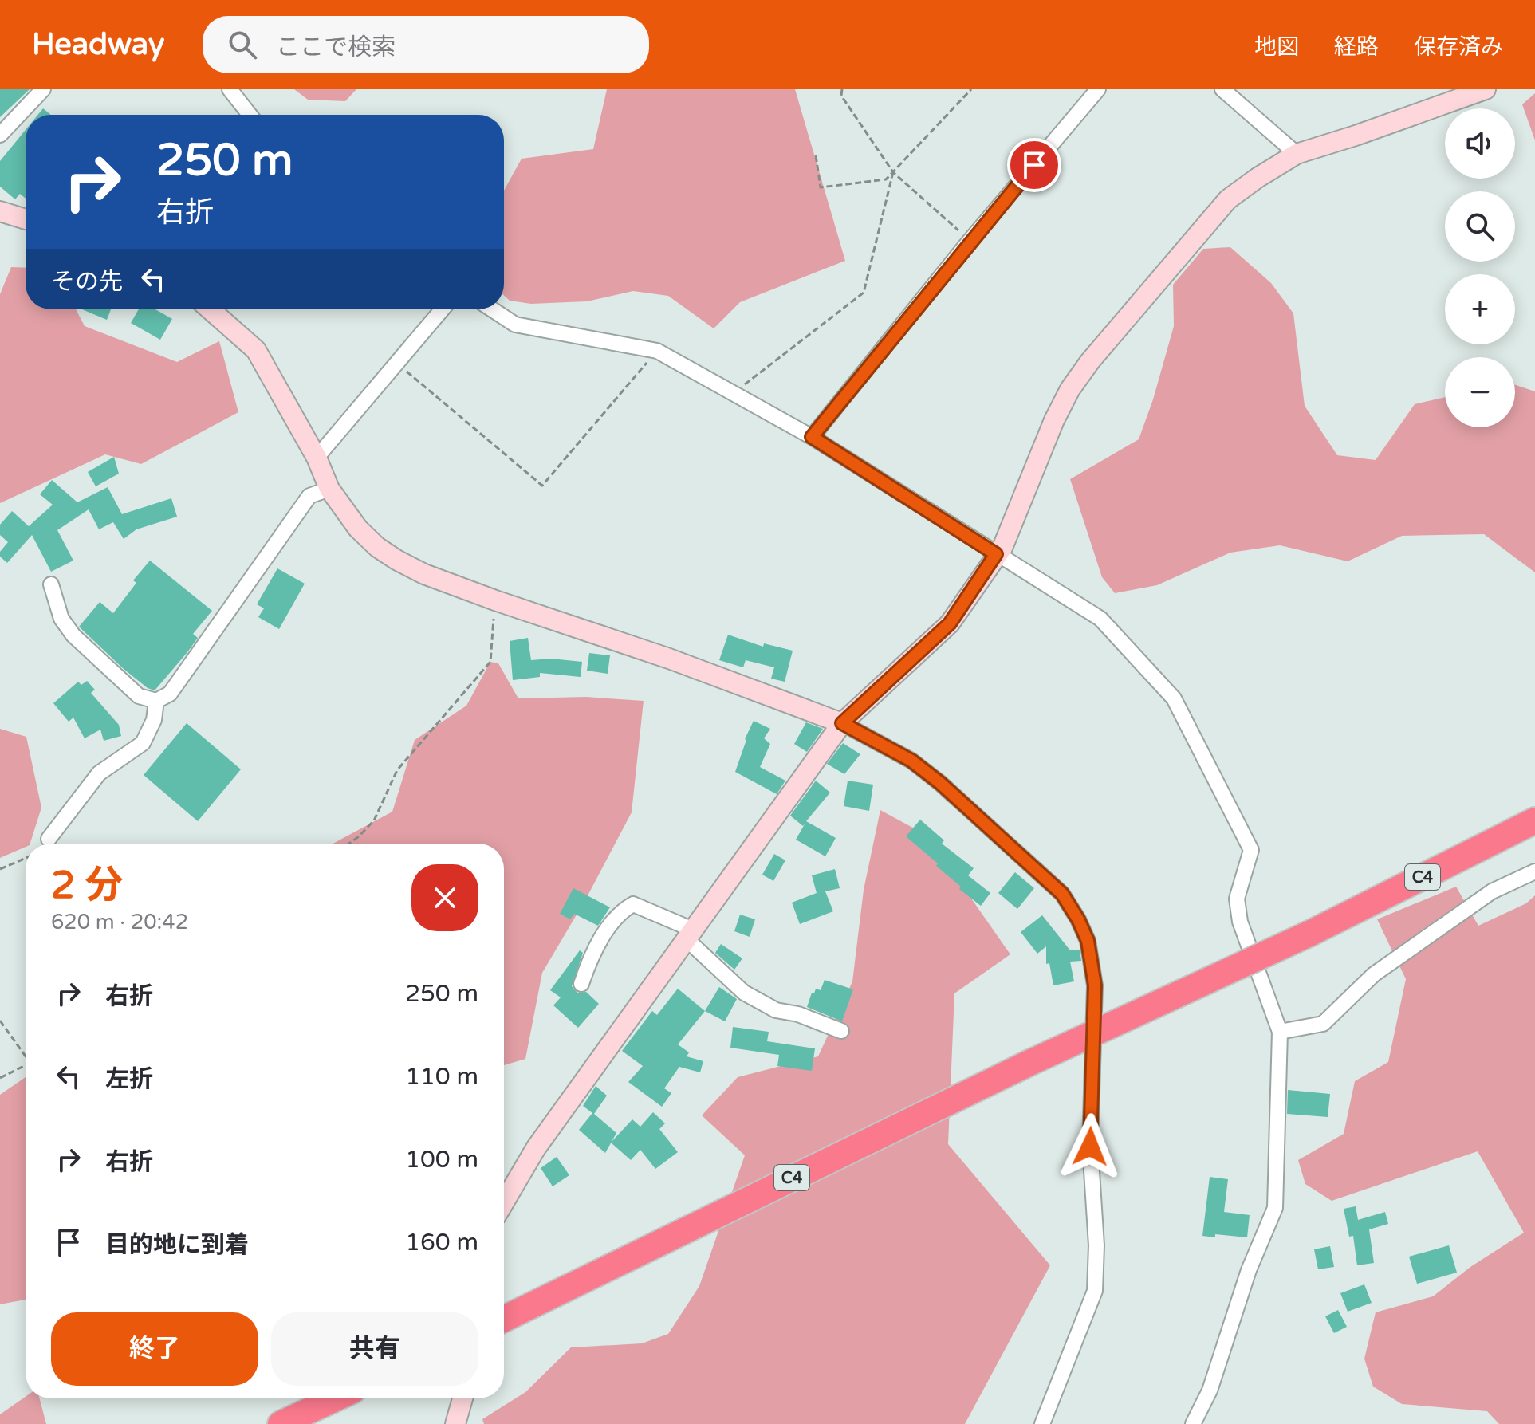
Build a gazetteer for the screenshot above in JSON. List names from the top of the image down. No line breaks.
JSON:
{"streets":{"highway":["C4"]},"page":{"header":"Headway","search":"ここで検索","nav":["地図","経路","保存済み"],"map_buttons":["+","−"],"turn":["250 m","右折"],"then":"その先","heading":["2 分","620 m · 20:42"],"list":[{"name":"右折","value":"250 m"},{"name":"左折","value":"110 m"},{"name":"右折","value":"100 m"},{"name":"目的地に到着","value":"160 m"}],"buttons":["終了","共有"]}}
